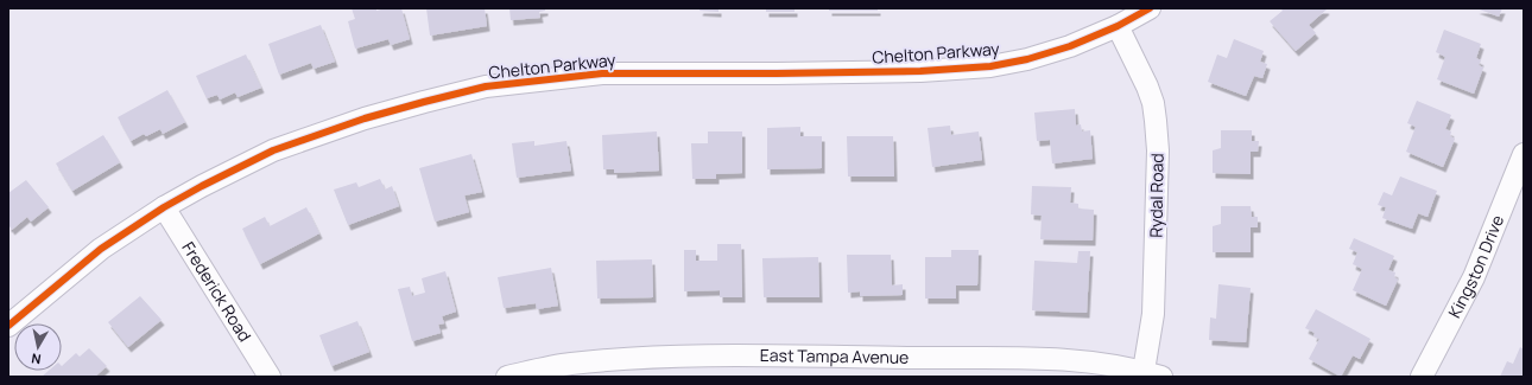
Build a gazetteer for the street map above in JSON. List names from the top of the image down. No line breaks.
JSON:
{"streets":{"street":["Chelton Parkway","Rydal Road","Kingston Drive","Frederick Road","East Tampa Avenue"]},"crossings":[["Chelton Parkway","Rydal Road"],["Chelton Parkway","Frederick Road"],["Rydal Road","East Tampa Avenue"]],"north":"bottom"}
